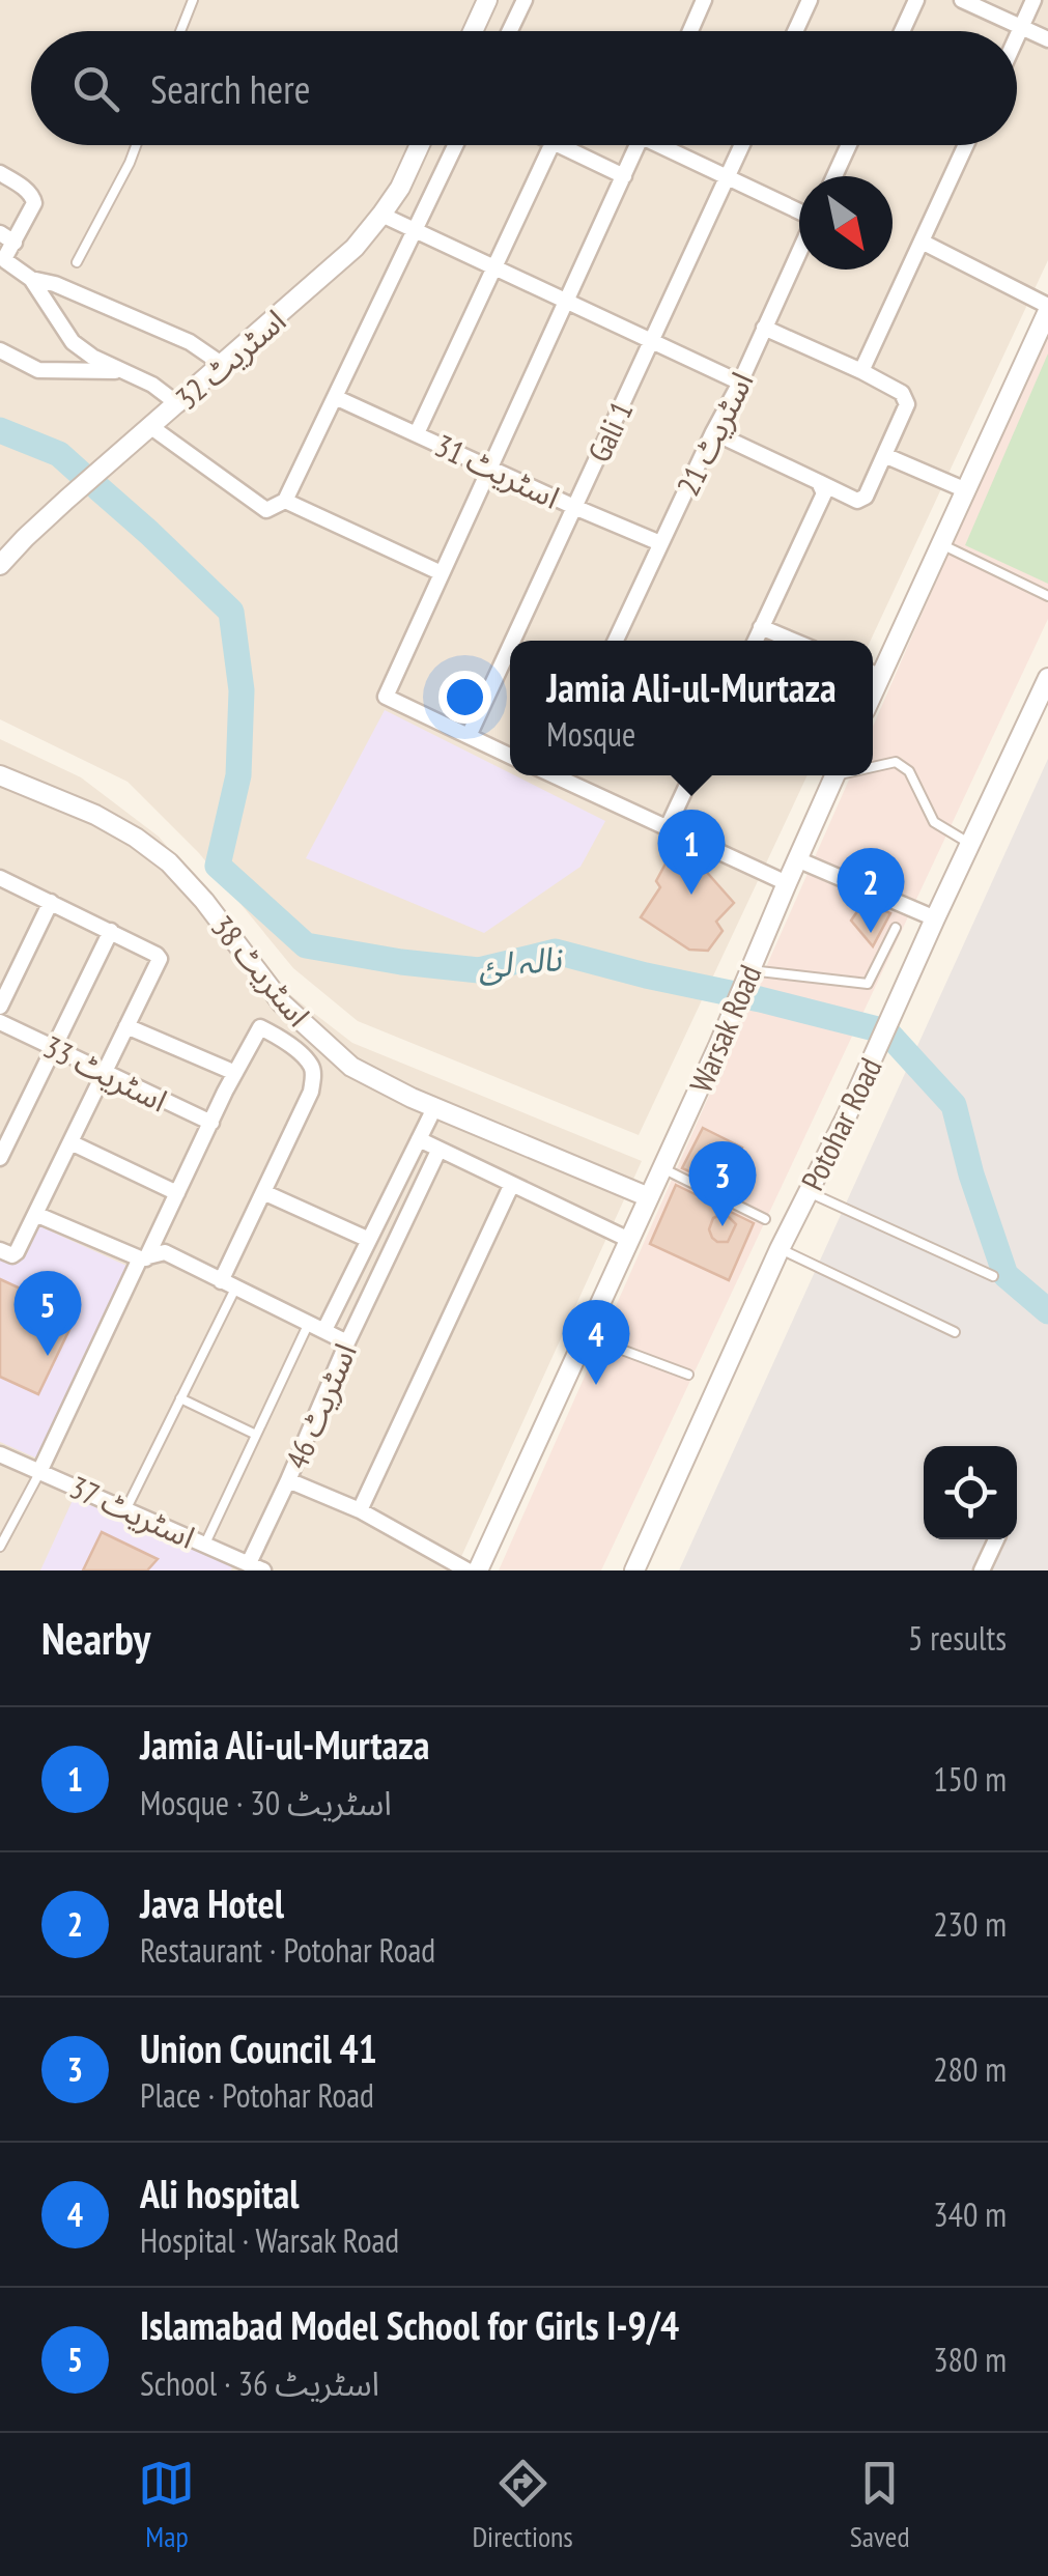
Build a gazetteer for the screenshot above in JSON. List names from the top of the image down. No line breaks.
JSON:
{"streets":{"street":["اسٹریٹ 32","Gali 1","اسٹریٹ 21","اسٹریٹ 31","اسٹریٹ 38","Warsak Road","اسٹریٹ 33","Potohar Road","اسٹریٹ 46","اسٹریٹ 37"]},"crossings":[["Gali 1","اسٹریٹ 31"],["اسٹریٹ 21","اسٹریٹ 31"],["اسٹریٹ 38","Warsak Road"]],"water":["نالہ لئ"],"north":"bottom right","page":{"search":"Search here","popup":["Jamia Ali-ul-Murtaza","Mosque"],"pins":["1","2","3","5","4"],"heading":["Nearby","5 results"],"list":[{"mark":"1","name":"Jamia Ali-ul-Murtaza","note":"Mosque · اسٹریٹ 30","value":"150 m"},{"mark":"2","name":"Java Hotel","note":"Restaurant · Potohar Road","value":"230 m"},{"mark":"3","name":"Union Council 41","note":"Place · Potohar Road","value":"280 m"},{"mark":"4","name":"Ali hospital","note":"Hospital · Warsak Road","value":"340 m"},{"mark":"5","name":"Islamabad Model School for Girls I-9/4","note":"School · اسٹریٹ 36","value":"380 m"}],"nav":["Map","Directions","Saved"]}}
